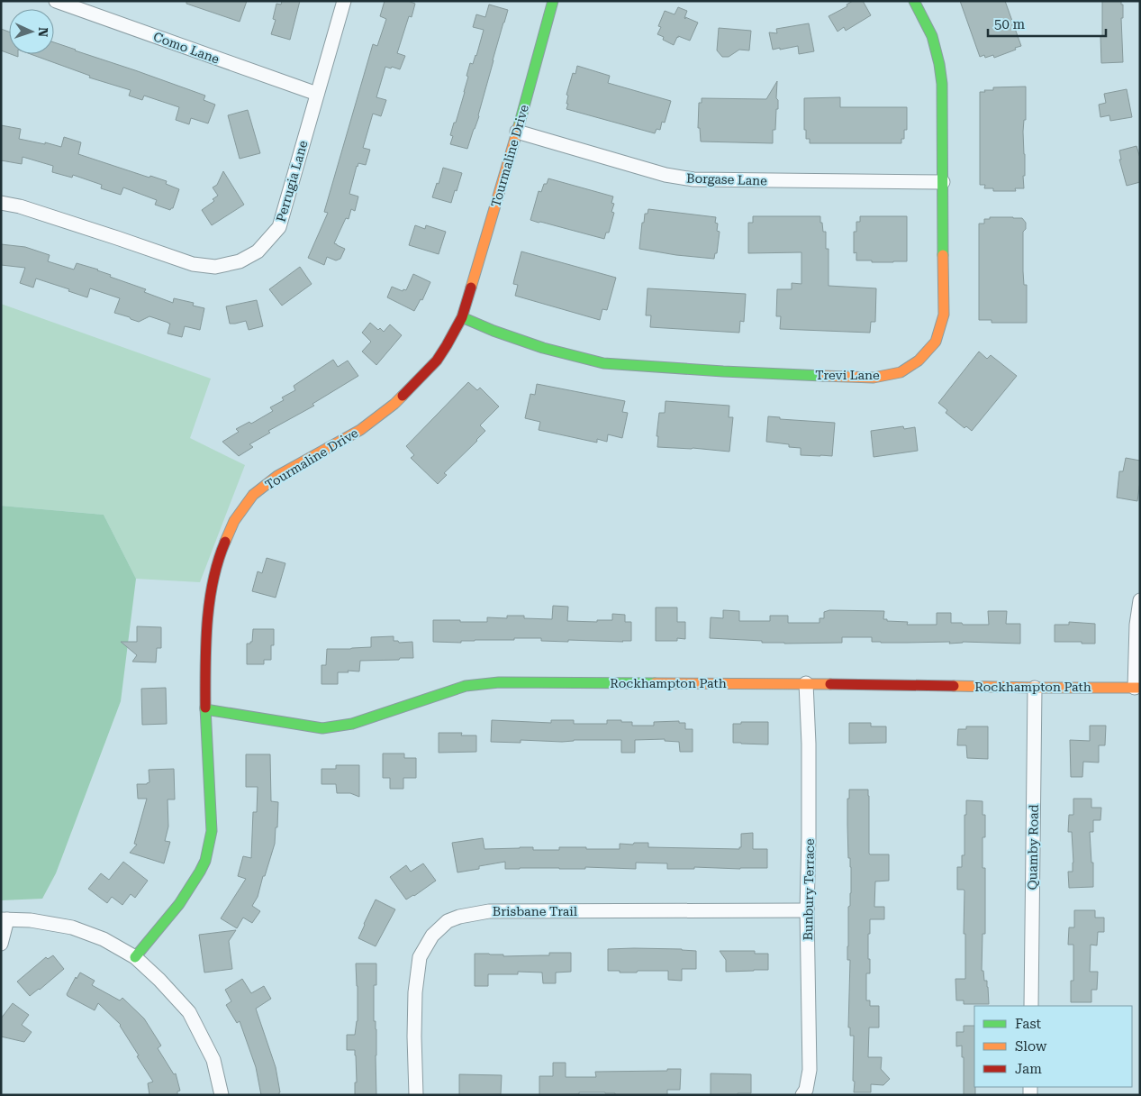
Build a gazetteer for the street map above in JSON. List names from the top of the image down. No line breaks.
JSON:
{"streets":{"street":["Como Lane","Tourmaline Drive","Borgase Lane","Perrugia Lane","Trevi Lane","Rockhampton Path","Quamby Road","Bunbury Terrace","Brisbane Trail"]},"crossings":[["Como Lane","Perrugia Lane"],["Tourmaline Drive","Borgase Lane"],["Tourmaline Drive","Trevi Lane"],["Tourmaline Drive","Rockhampton Path"],["Borgase Lane","Trevi Lane"],["Rockhampton Path","Quamby Road"],["Rockhampton Path","Bunbury Terrace"],["Bunbury Terrace","Brisbane Trail"]],"legend":["Fast","Slow","Jam"],"scale_bar":"50 m","north":"right"}
